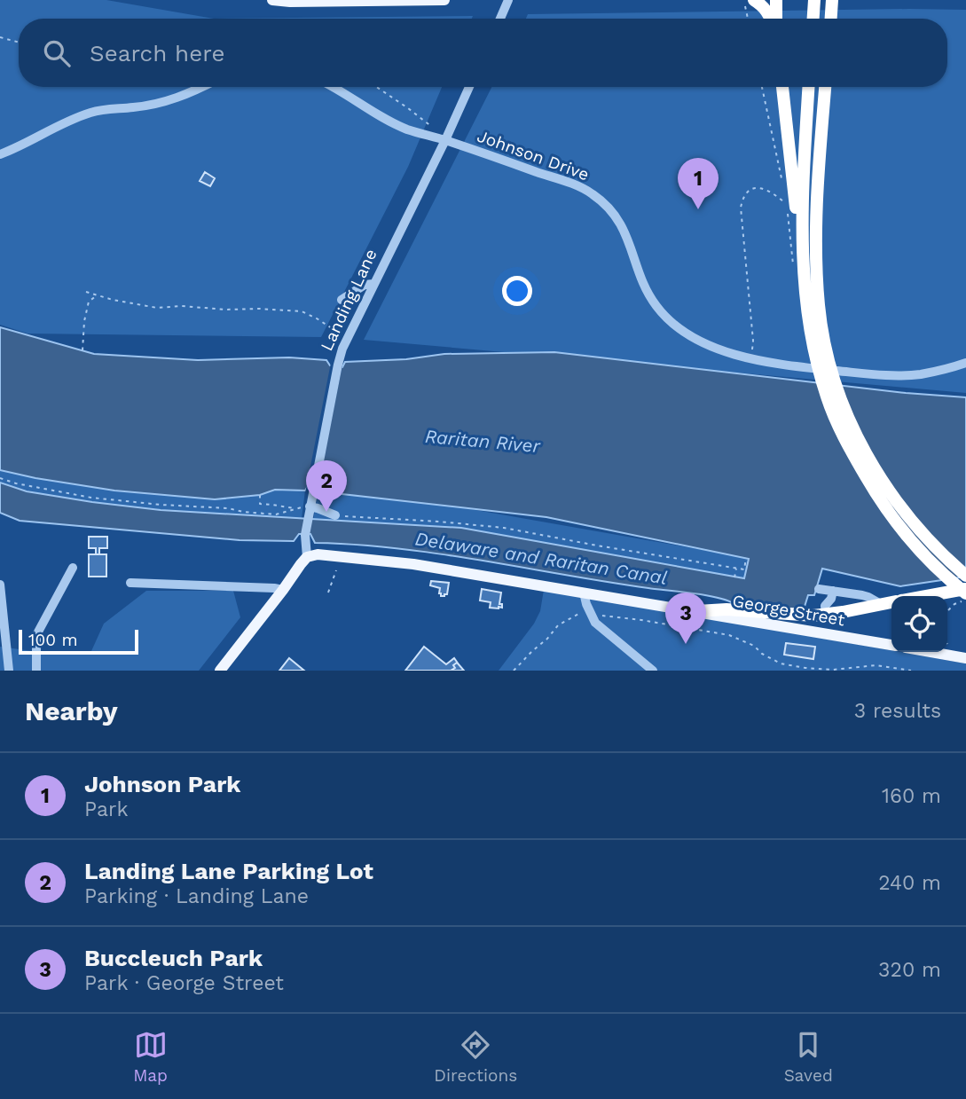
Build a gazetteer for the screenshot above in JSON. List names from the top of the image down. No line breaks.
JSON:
{"streets":{"main road":["George Street"],"street":["Johnson Drive","Landing Lane"]},"crossings":[["Johnson Drive","Landing Lane"],["Landing Lane","George Street"]],"water":["Raritan River","Delaware and Raritan Canal"],"scale_bar":"100 m","page":{"search":"Search here","pins":["1","2","3"],"scale":"100 m","heading":["Nearby","3 results"],"list":[{"mark":"1","name":"Johnson Park","note":"Park","value":"160 m"},{"mark":"2","name":"Landing Lane Parking Lot","note":"Parking · Landing Lane","value":"240 m"},{"mark":"3","name":"Buccleuch Park","note":"Park · George Street","value":"320 m"}],"nav":["Map","Directions","Saved"]}}
